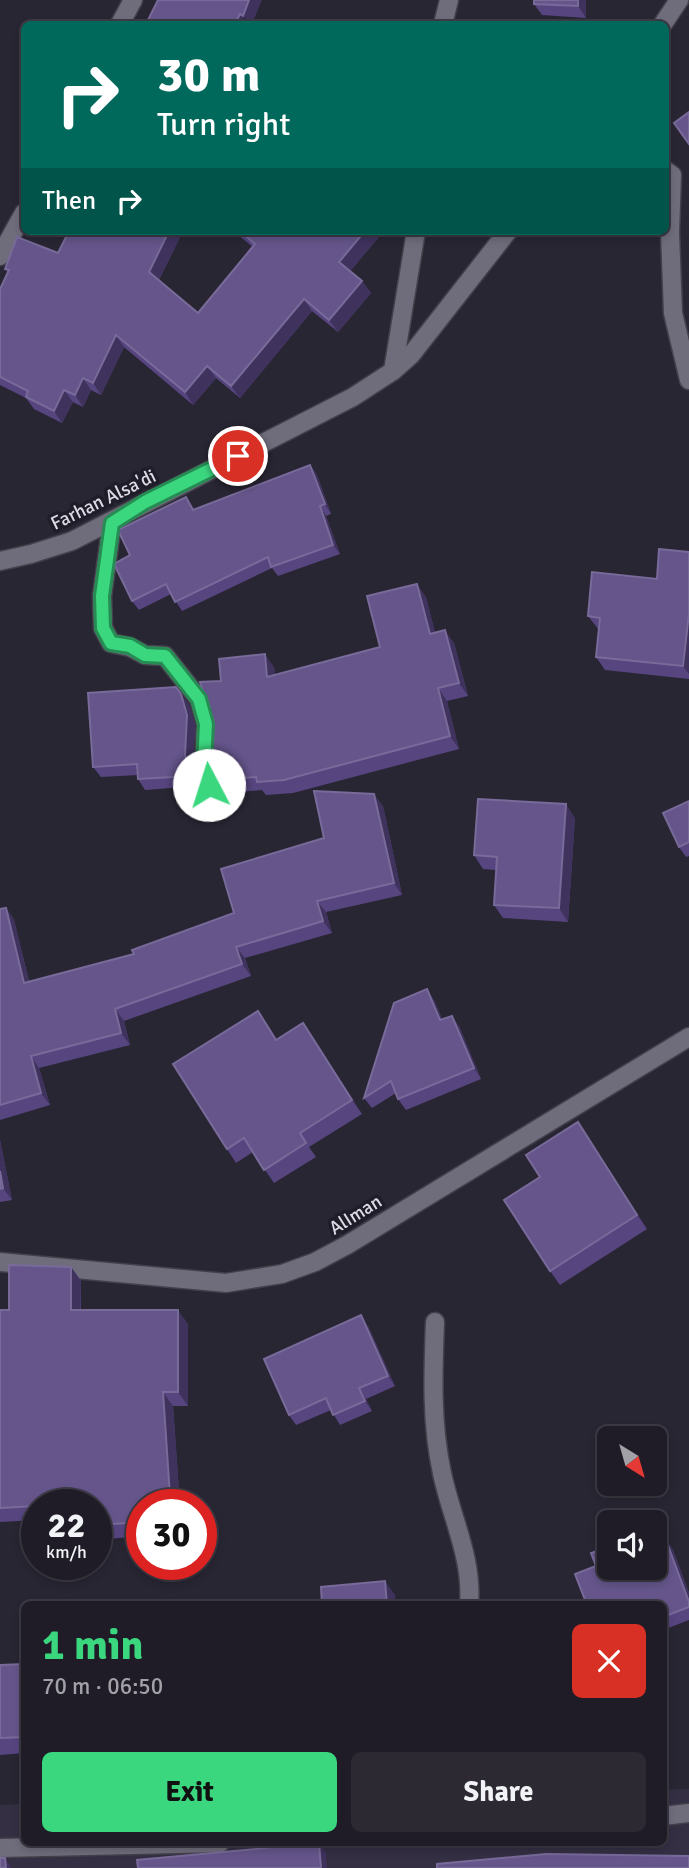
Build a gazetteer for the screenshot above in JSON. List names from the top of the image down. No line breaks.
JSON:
{"streets":{"street":["Farhan Alsa'di","AlIman"]},"north":"bottom right","page":{"turn":["30 m","Turn right"],"then":"Then","speed":"22 km/h","limit":"30","heading":["1 min","70 m · 06:50"],"buttons":["Exit","Share"]}}
